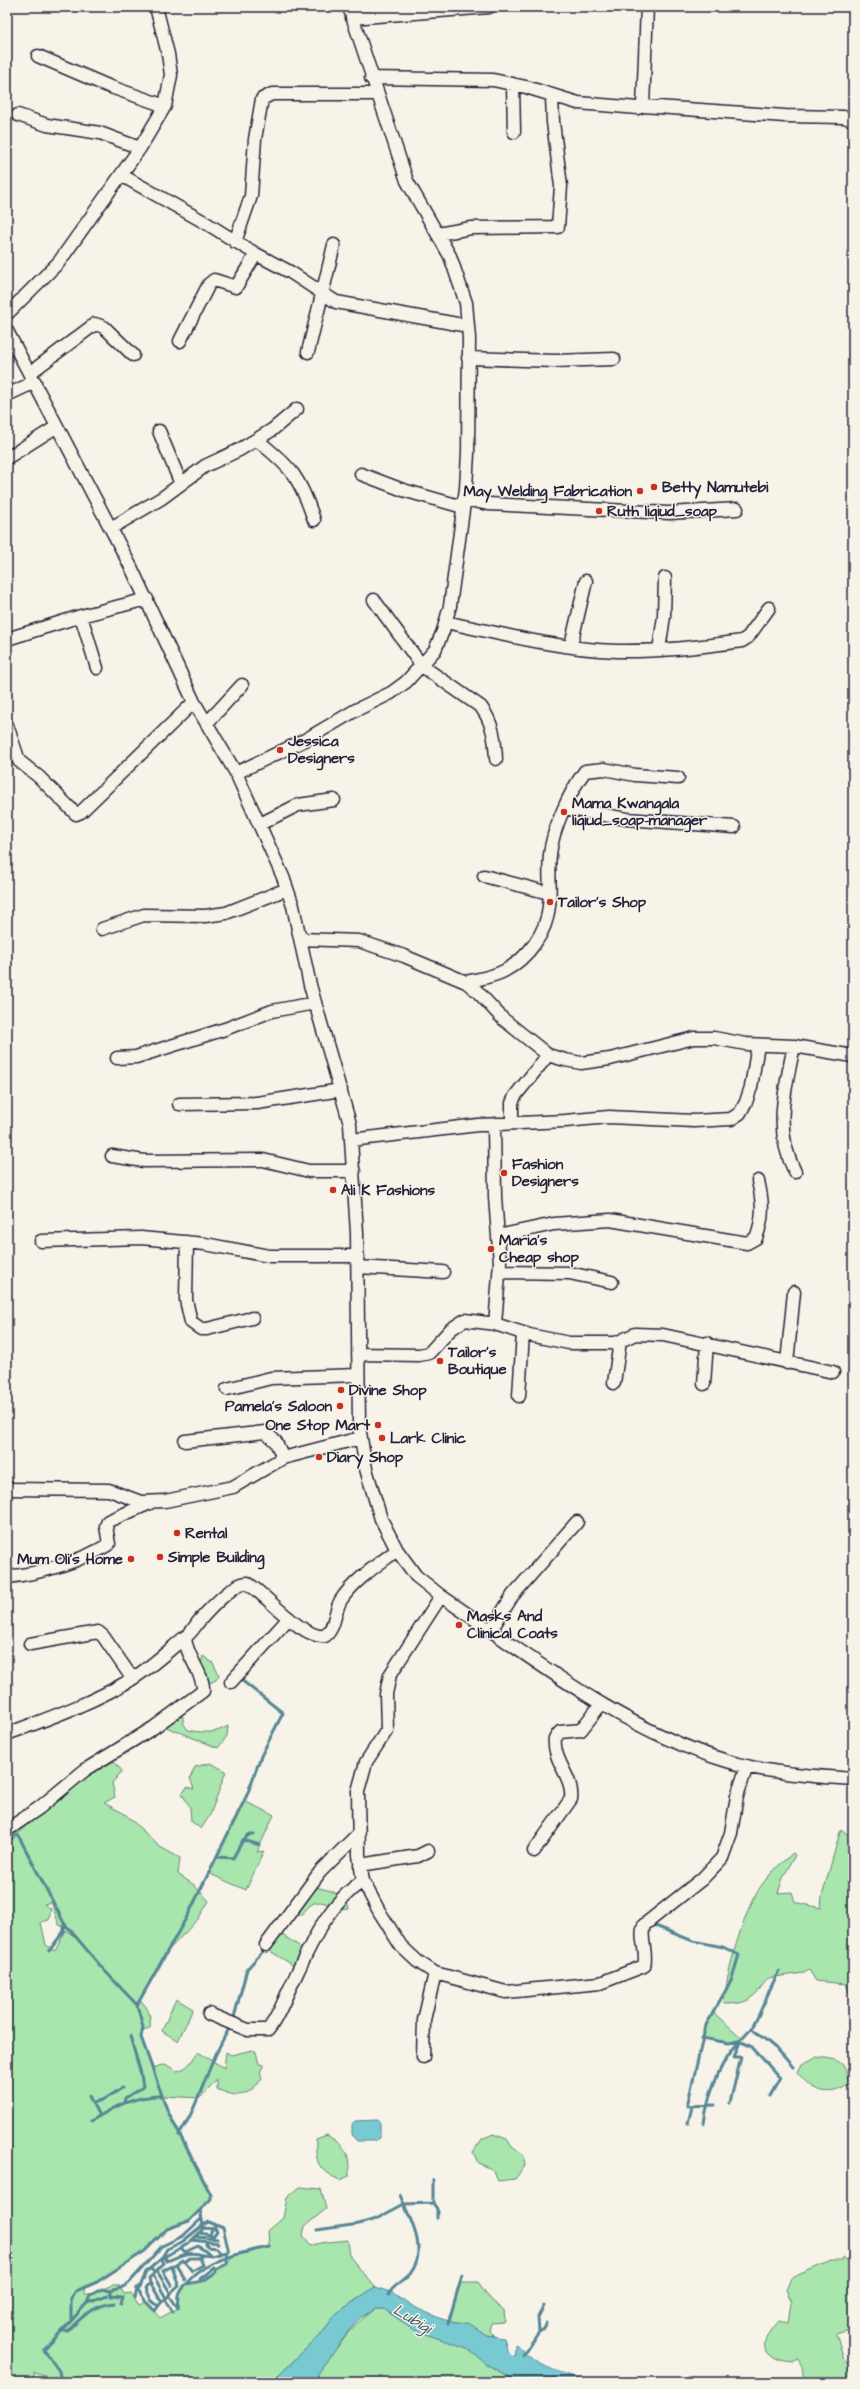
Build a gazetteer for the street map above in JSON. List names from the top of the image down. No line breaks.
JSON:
{"water":["Lubigi"],"places":["Betty Namutebi","May Welding Fabrication","Ruth liqiud_soap","Jessica Designers","Mama Kwangala liqiud_soap-manager","Tailor's Shop","Fashion Designers","Ali K Fashions","Maria's Cheap shop","Tailor's Boutique","Divine Shop","Pamela's Saloon","One Stop Mart","Lark Clinic","Diary Shop","Rental","Simple Building","Mum Oli's Home","Masks And Clinical Coats"]}
